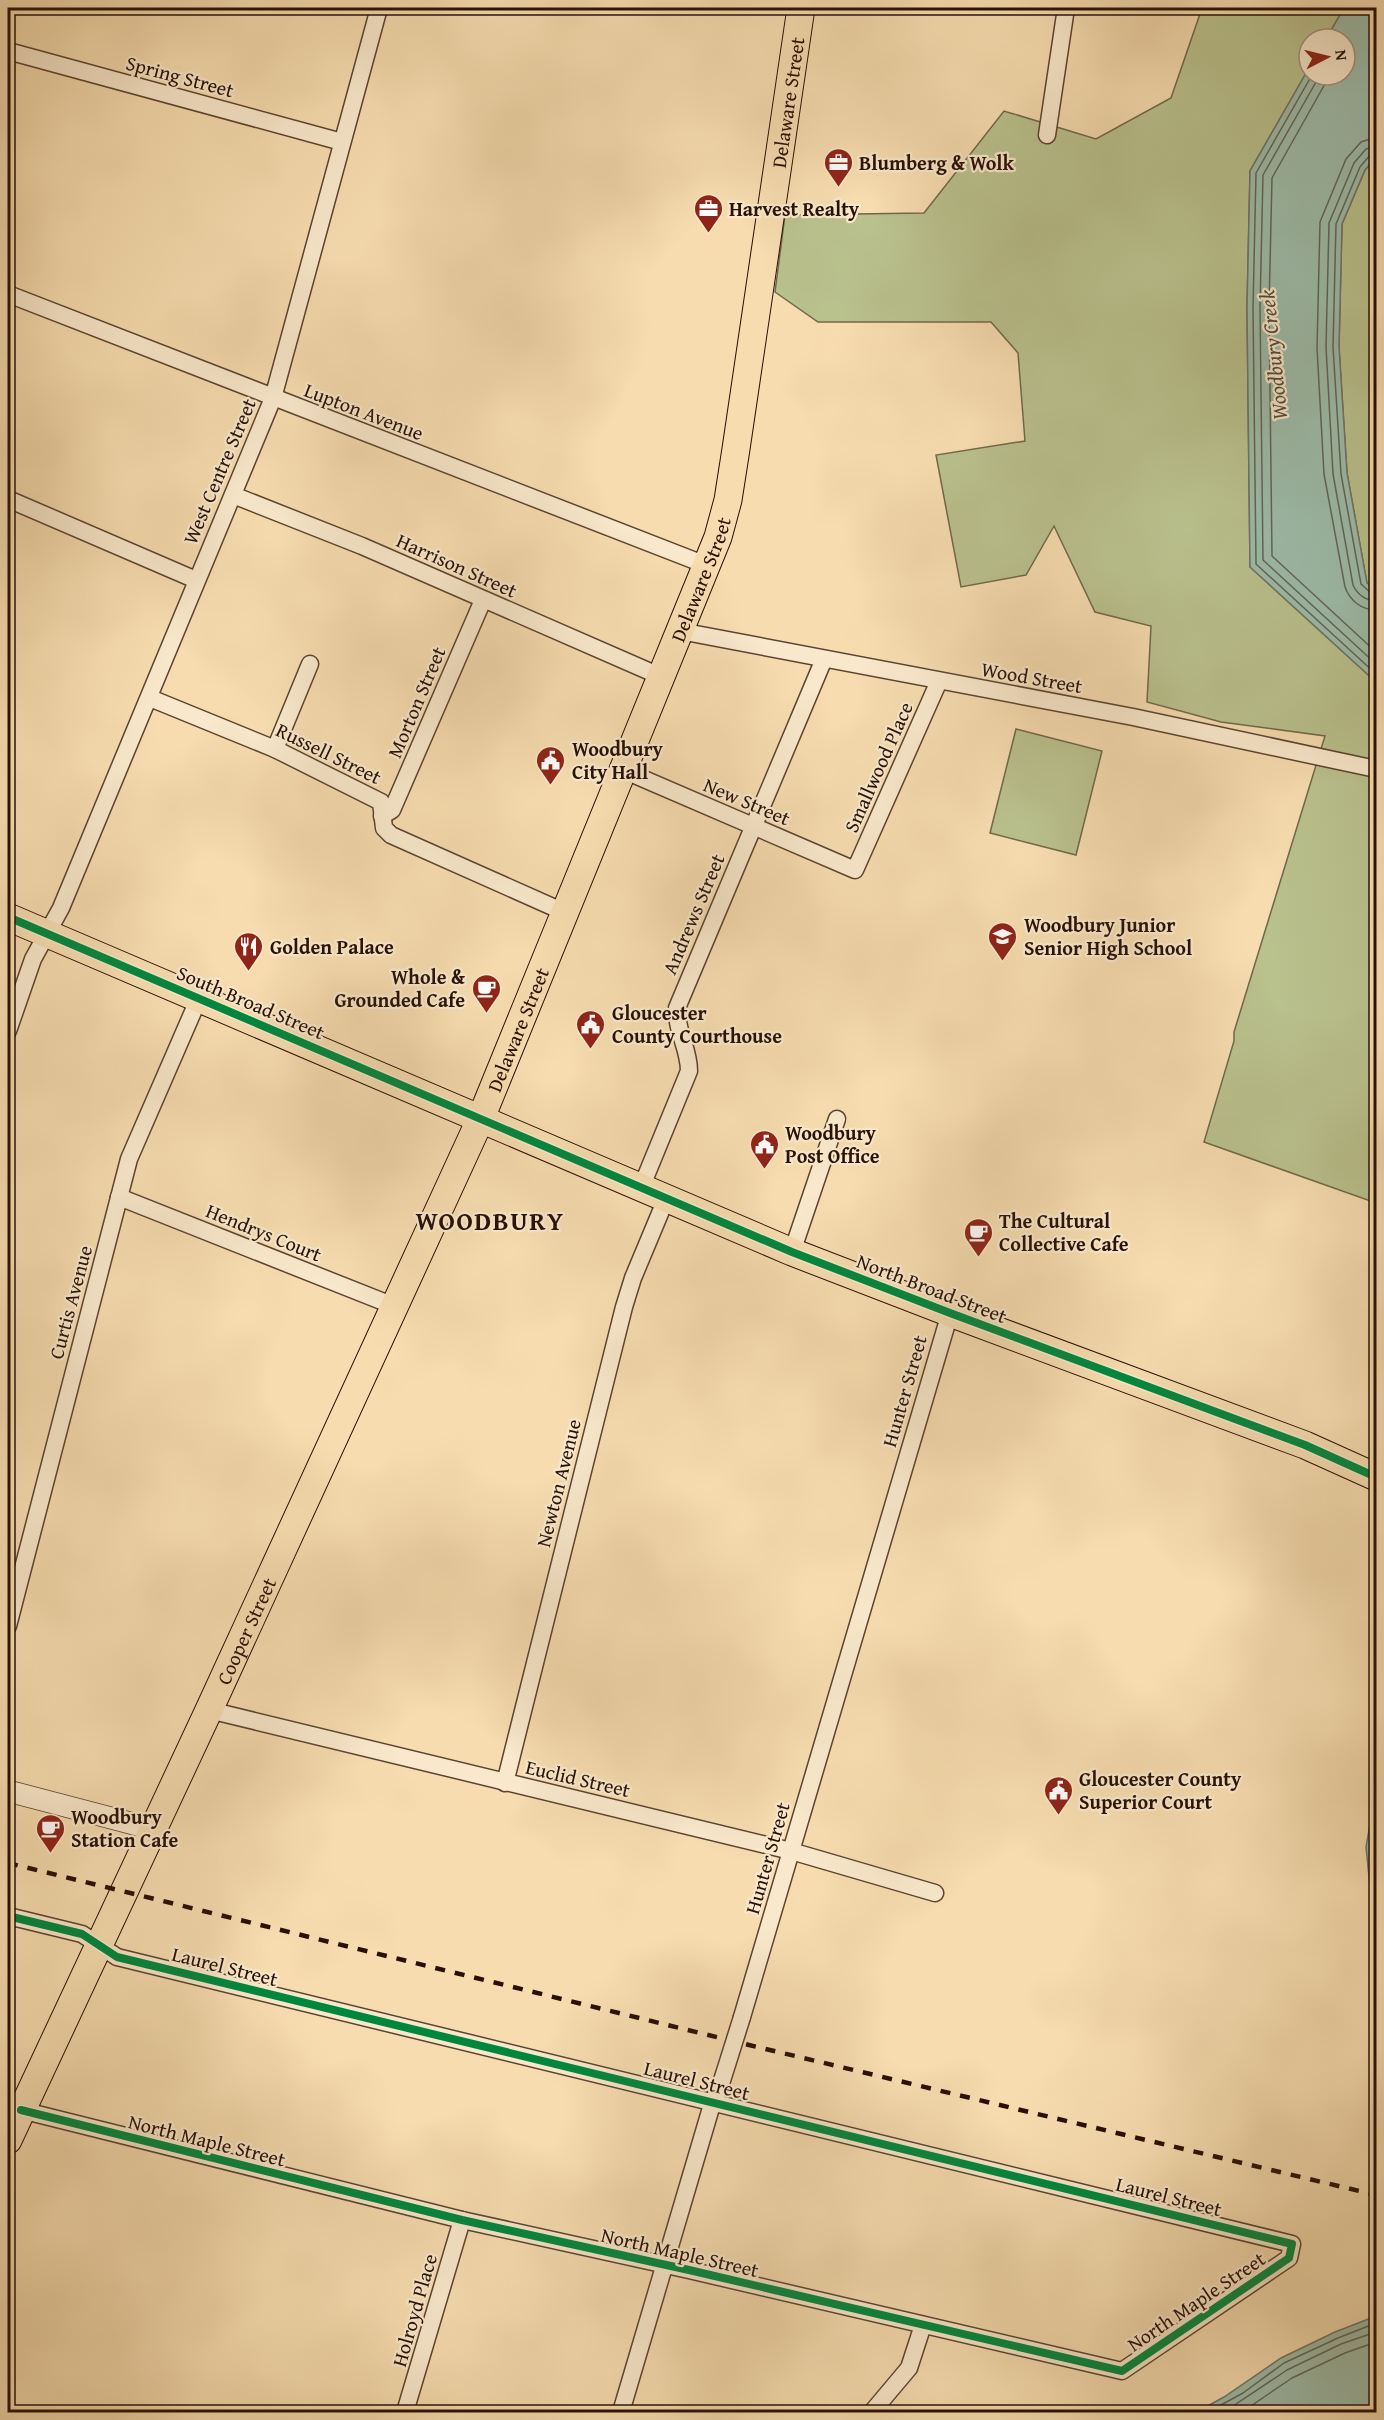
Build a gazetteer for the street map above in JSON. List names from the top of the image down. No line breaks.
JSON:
{"streets":{"main road":["Delaware Street","South Broad Street","North Broad Street","Cooper Street"],"street":["Spring Street","Lupton Avenue","West Centre Street","Harrison Street","Wood Street","Morton Street","Russell Street","Smallwood Place","New Street","Andrews Street","Hendrys Court","Curtis Avenue","Hunter Street","Newton Avenue","Euclid Street","Laurel Street","North Maple Street","Holroyd Place"]},"crossings":[["Spring Street","West Centre Street"],["Delaware Street","Lupton Avenue"],["Delaware Street","Harrison Street"],["Delaware Street","Wood Street"],["Delaware Street","Russell Street"],["Delaware Street","New Street"],["Delaware Street","South Broad Street"],["Delaware Street","North Broad Street"],["Delaware Street","Cooper Street"],["Lupton Avenue","West Centre Street"],["West Centre Street","Harrison Street"],["West Centre Street","Russell Street"],["West Centre Street","South Broad Street"],["Harrison Street","Morton Street"],["Wood Street","Smallwood Place"],["Wood Street","Andrews Street"],["Morton Street","Russell Street"],["Smallwood Place","New Street"],["New Street","Andrews Street"],["Andrews Street","North Broad Street"],["South Broad Street","North Broad Street"],["South Broad Street","Curtis Avenue"],["South Broad Street","Cooper Street"],["Hendrys Court","Curtis Avenue"],["Hendrys Court","Cooper Street"],["North Broad Street","Hunter Street"],["North Broad Street","Newton Avenue"],["North Broad Street","Cooper Street"],["Hunter Street","Euclid Street"],["Hunter Street","Laurel Street"],["Hunter Street","North Maple Street"],["Newton Avenue","Euclid Street"],["Cooper Street","Euclid Street"],["Cooper Street","Laurel Street"],["Cooper Street","North Maple Street"],["Laurel Street","North Maple Street"],["North Maple Street","Holroyd Place"]],"districts":["WOODBURY"],"water":["Woodbury Creek"],"places":{"office":["Blumberg & Wolk","Harvest Realty"],"public building":["Woodbury City Hall","Gloucester County Courthouse","Woodbury Post Office","Gloucester County Superior Court"],"school or university":["Woodbury Junior Senior High School"],"restaurant":["Golden Palace"],"cafe":["Whole & Grounded Cafe","The Cultural Collective Cafe","Woodbury Station Cafe"]},"north":"right"}
